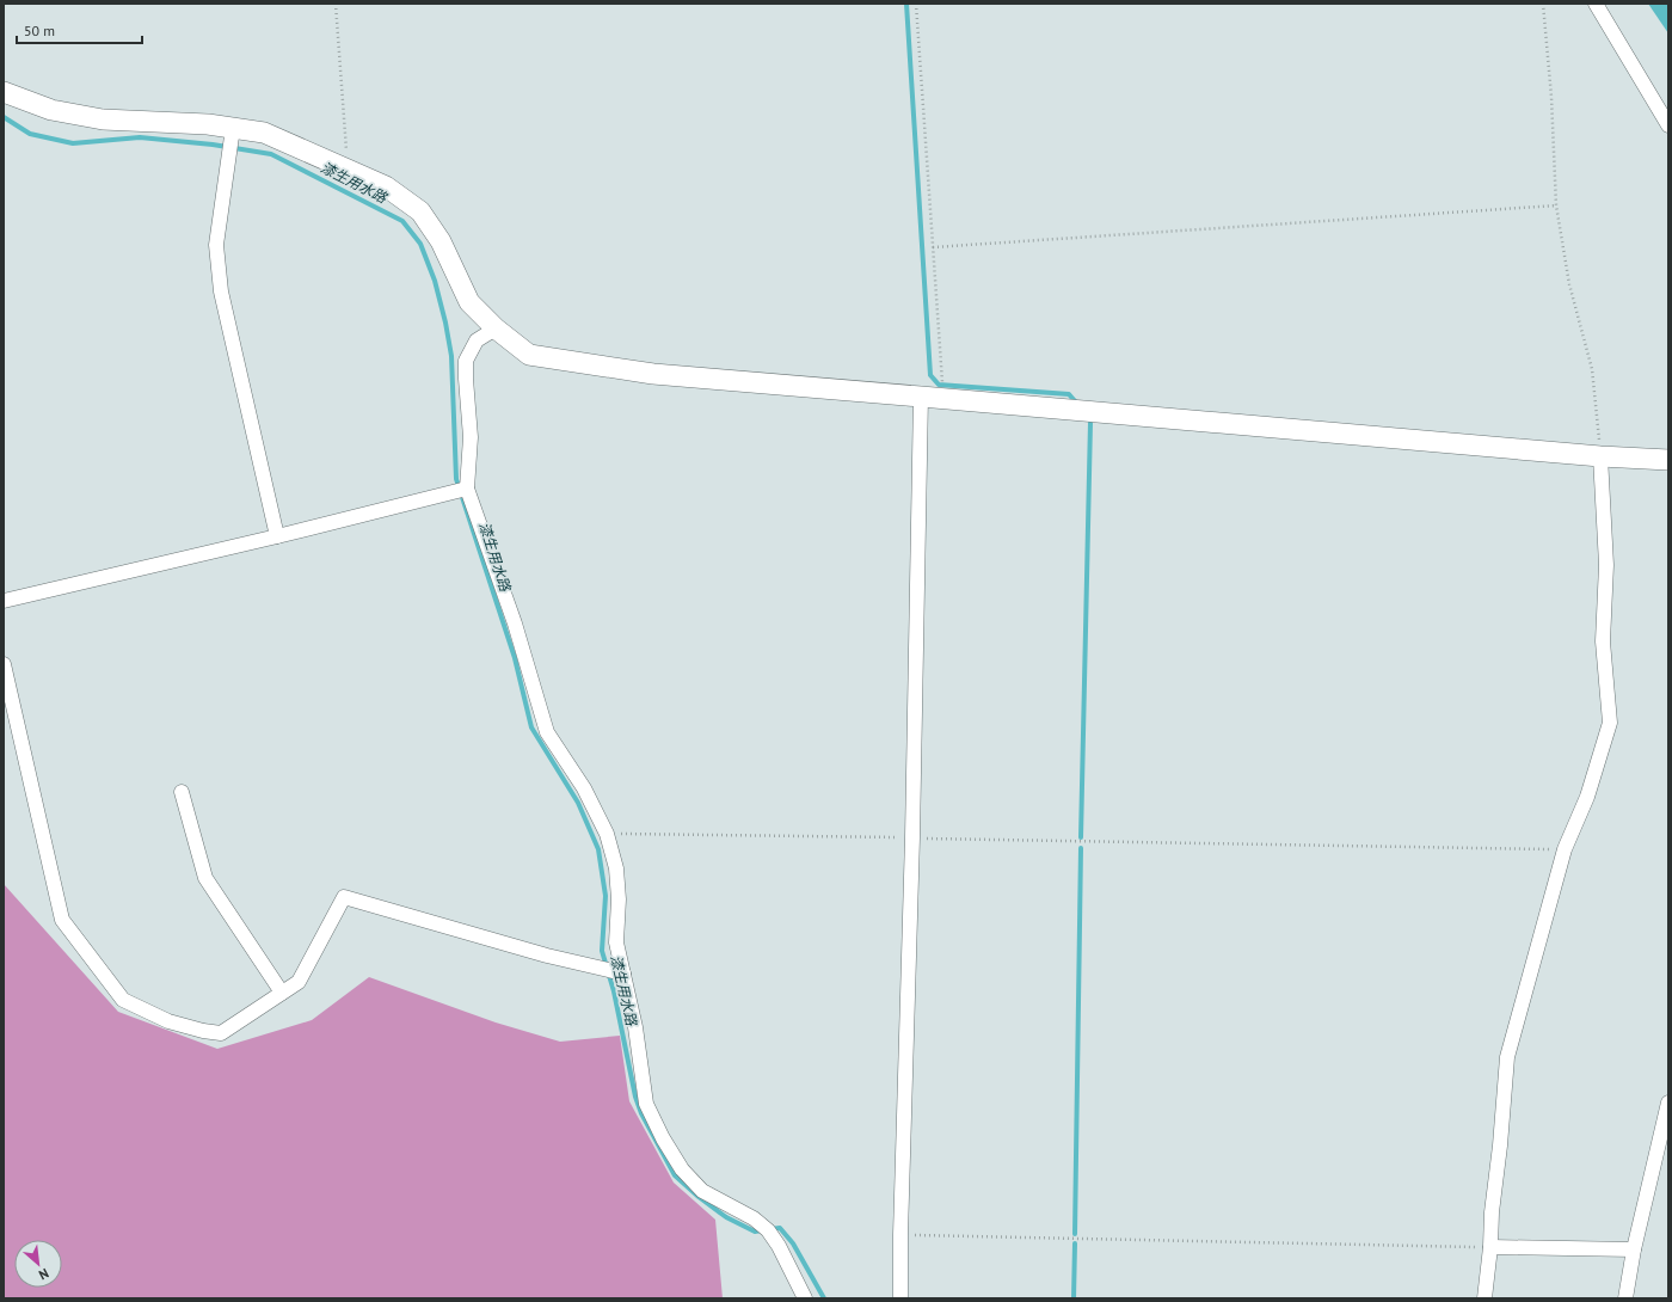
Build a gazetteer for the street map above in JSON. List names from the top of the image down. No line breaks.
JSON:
{"water":["漆生用水路"],"scale_bar":"50 m","north":"bottom right"}
